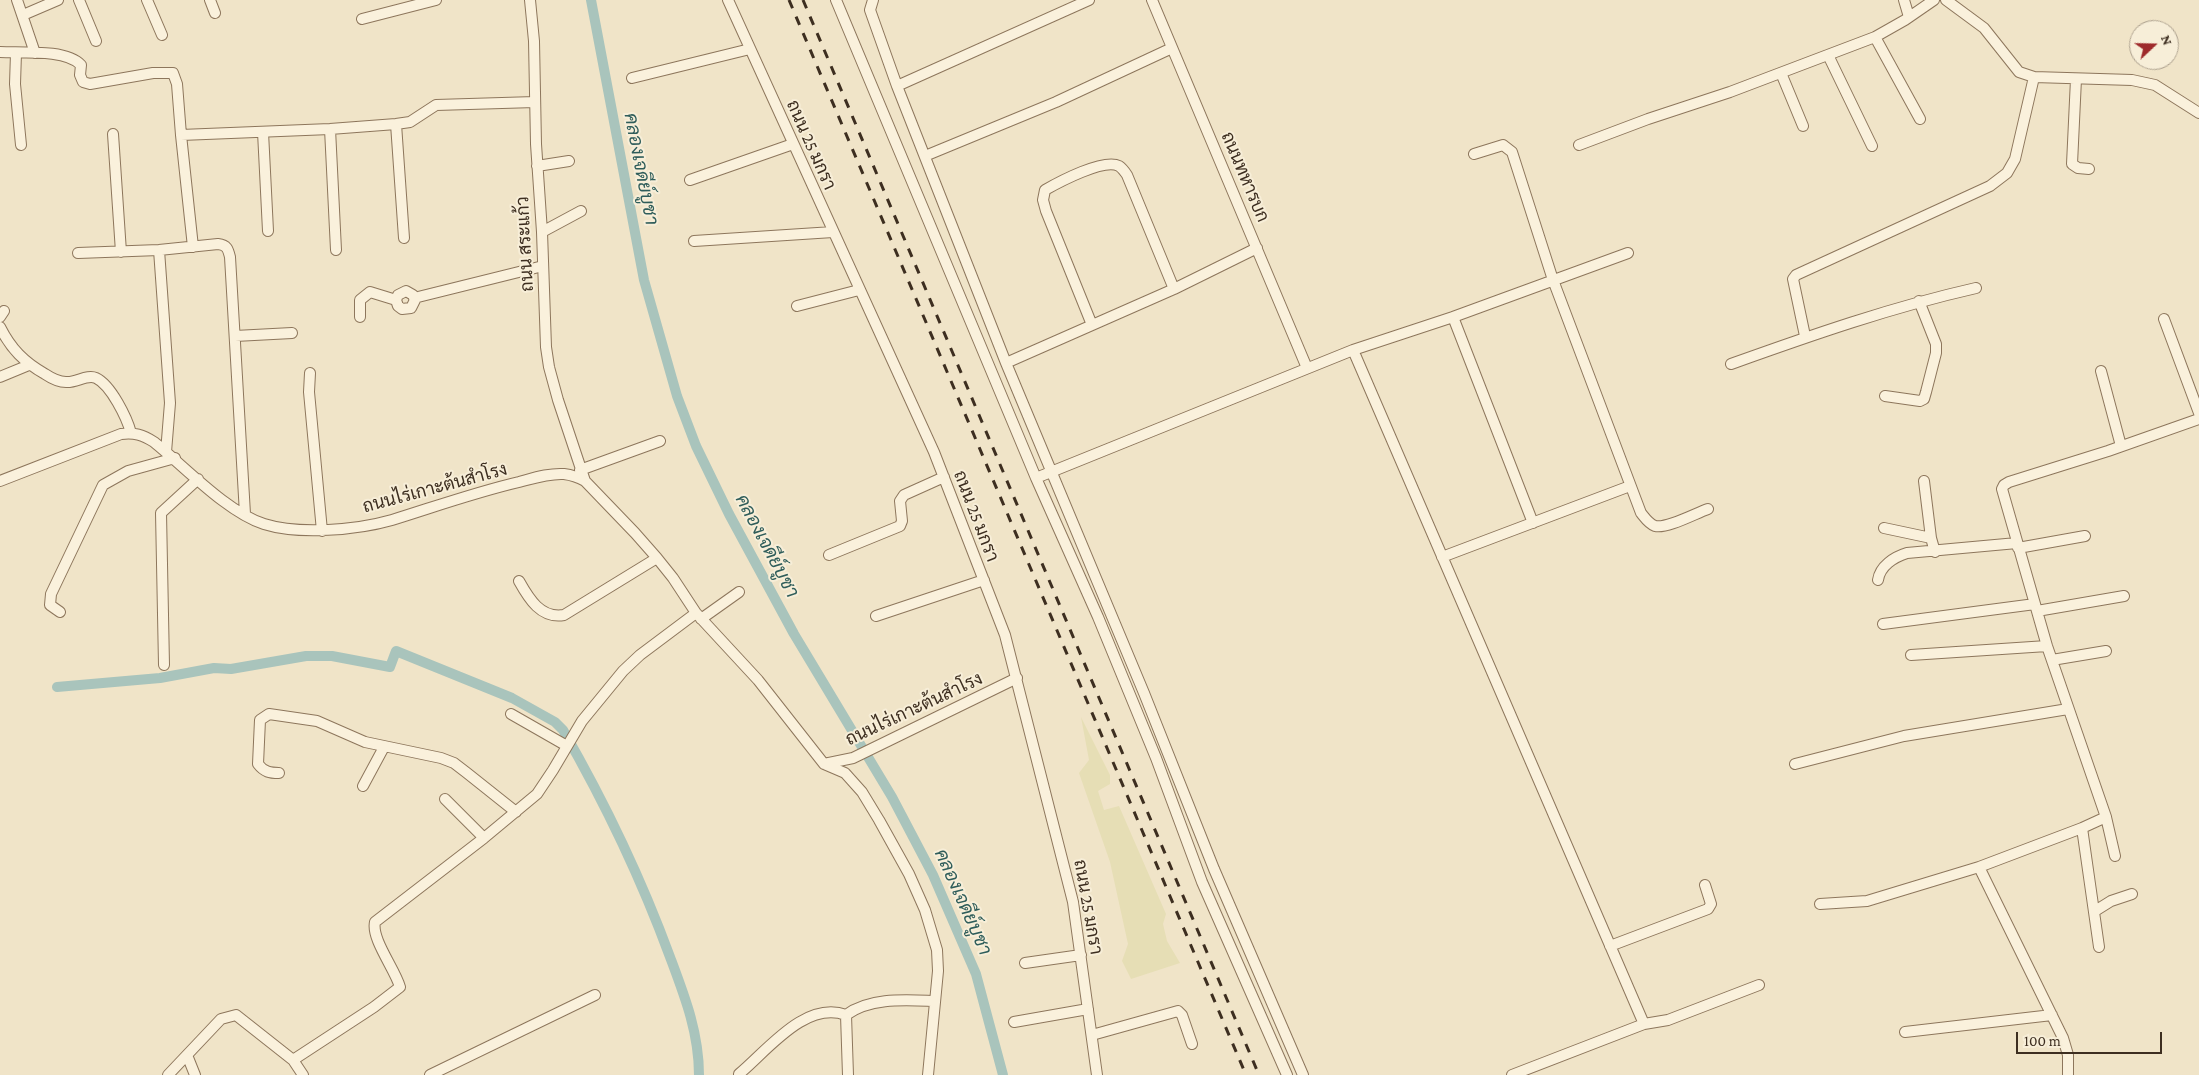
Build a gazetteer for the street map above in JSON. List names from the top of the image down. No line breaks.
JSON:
{"streets":{"street":["ถนน 25 มกรา","ถนนทหารบก","ถนน สระแก้ว","ถนนไร่เกาะต้นสำโรง"]},"crossings":[["ถนน 25 มกรา","ถนนไร่เกาะต้นสำโรง"],["ถนน สระแก้ว","ถนนไร่เกาะต้นสำโรง"]],"water":["คลองเจดีย์บูชา"],"scale_bar":"100 m","north":"right"}
